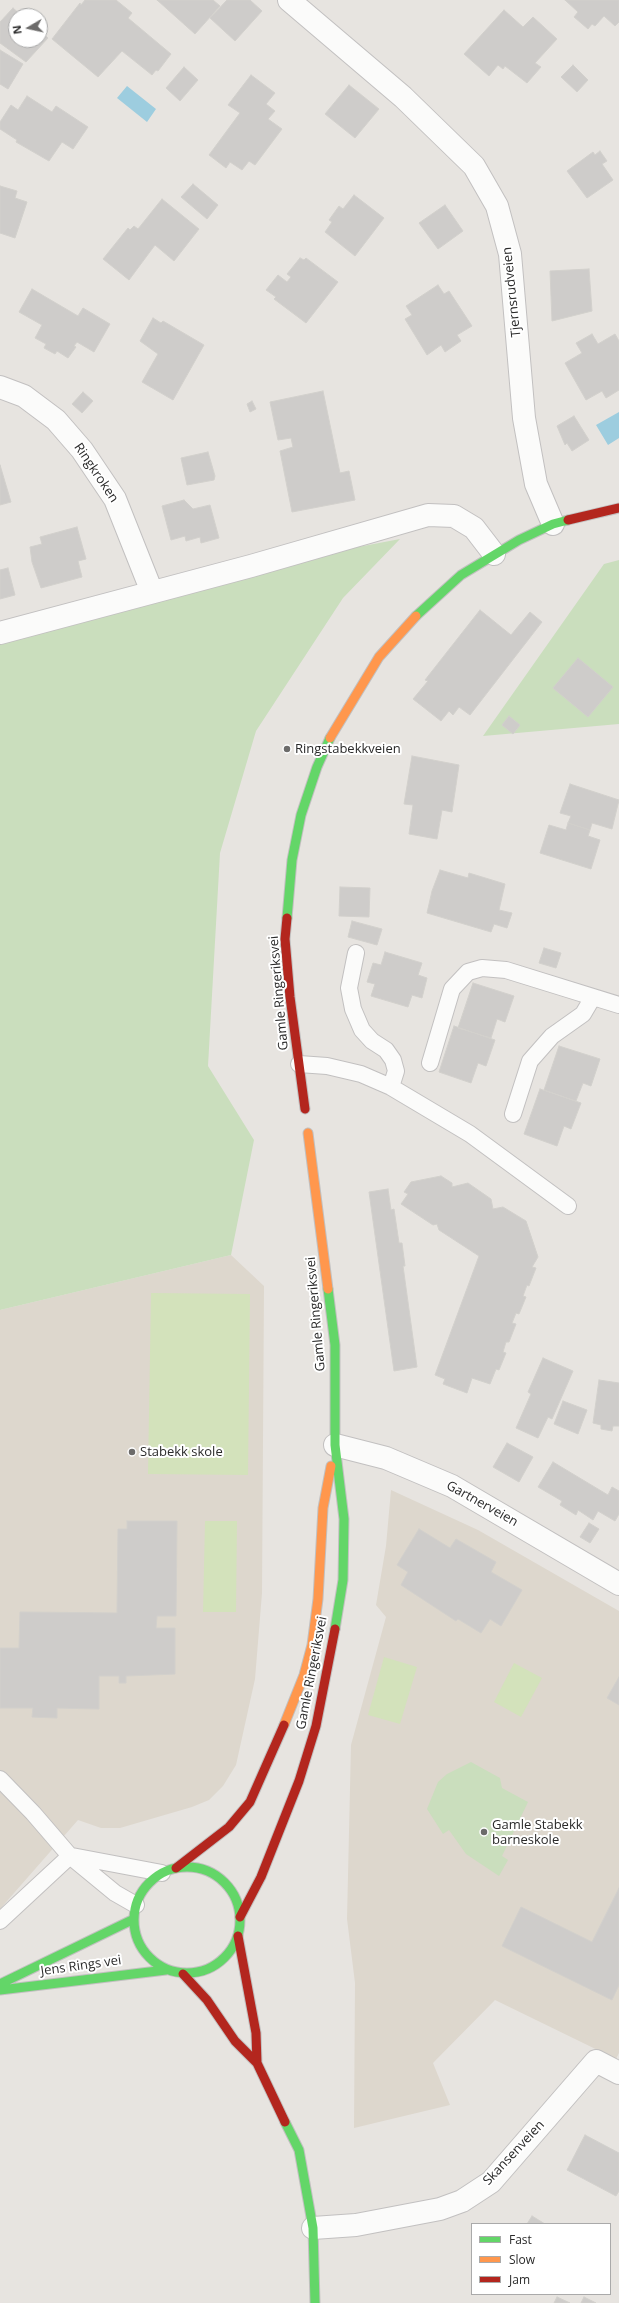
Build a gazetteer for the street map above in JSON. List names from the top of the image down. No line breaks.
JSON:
{"streets":{"main road":["Gamle Ringeriksvei","Jens Rings vei"],"street":["Tjernsrudveien","Ringkroken","Gartnerveien","Skansenveien"]},"crossings":[["Tjernsrudveien","Gamle Ringeriksvei"],["Gamle Ringeriksvei","Gartnerveien"],["Gamle Ringeriksvei","Jens Rings vei"]],"places":["Ringstabekkveien","Stabekk skole","Gamle Stabekk barneskole"],"legend":["Fast","Slow","Jam"],"north":"left"}
